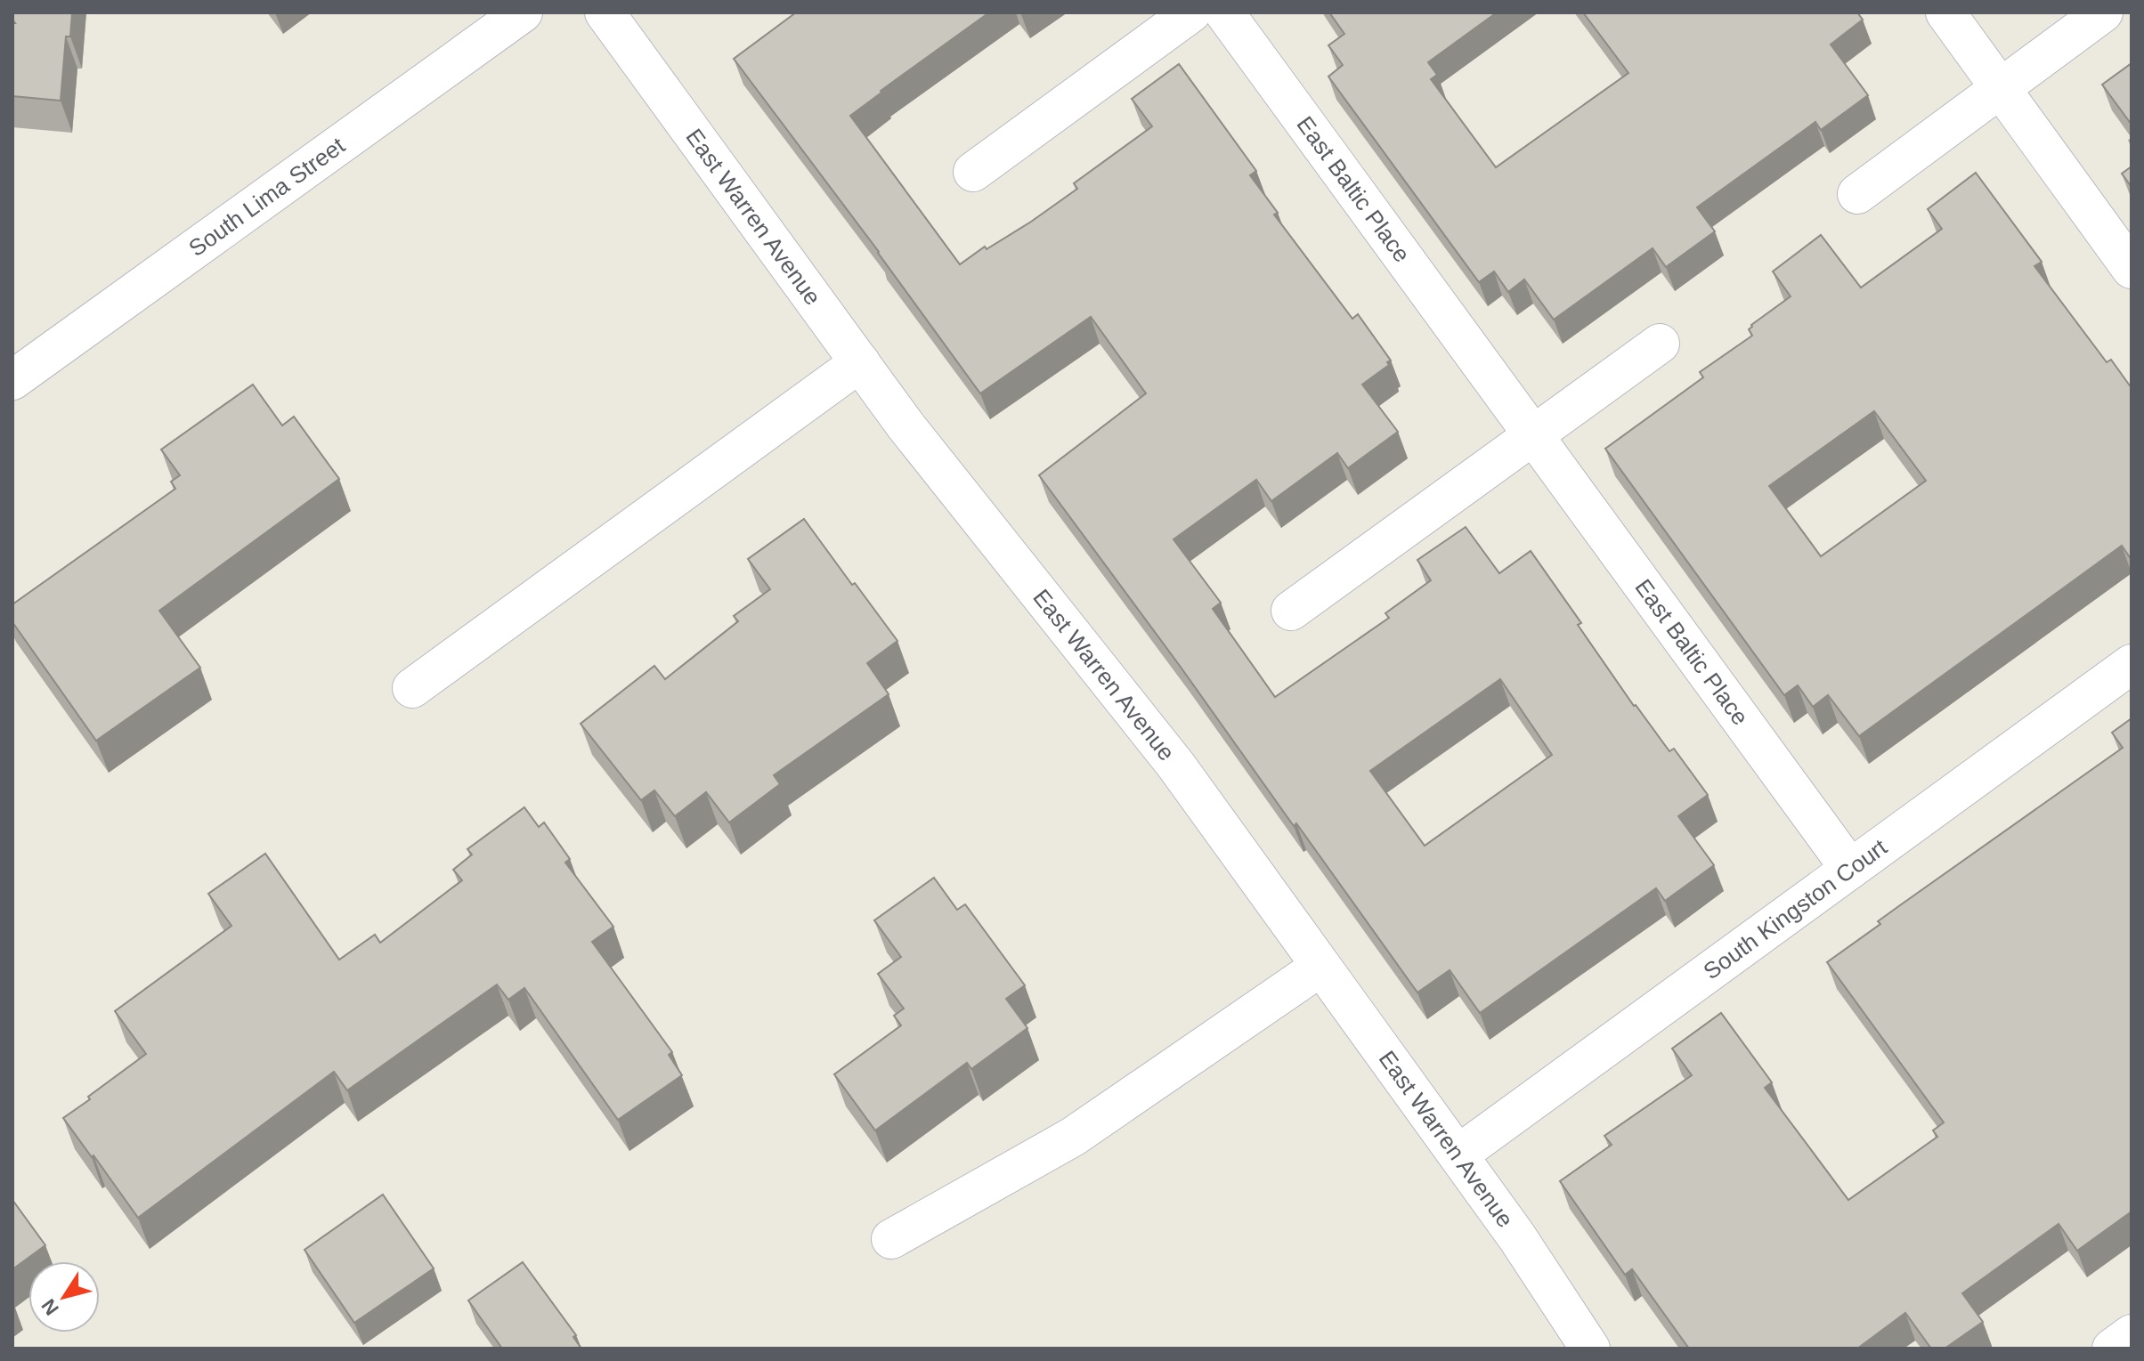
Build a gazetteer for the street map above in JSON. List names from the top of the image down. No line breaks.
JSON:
{"streets":{"street":["East Baltic Place","South Lima Street","East Warren Avenue","South Kingston Court"]},"crossings":[["East Baltic Place","South Kingston Court"],["East Warren Avenue","South Kingston Court"]],"north":"bottom left"}
